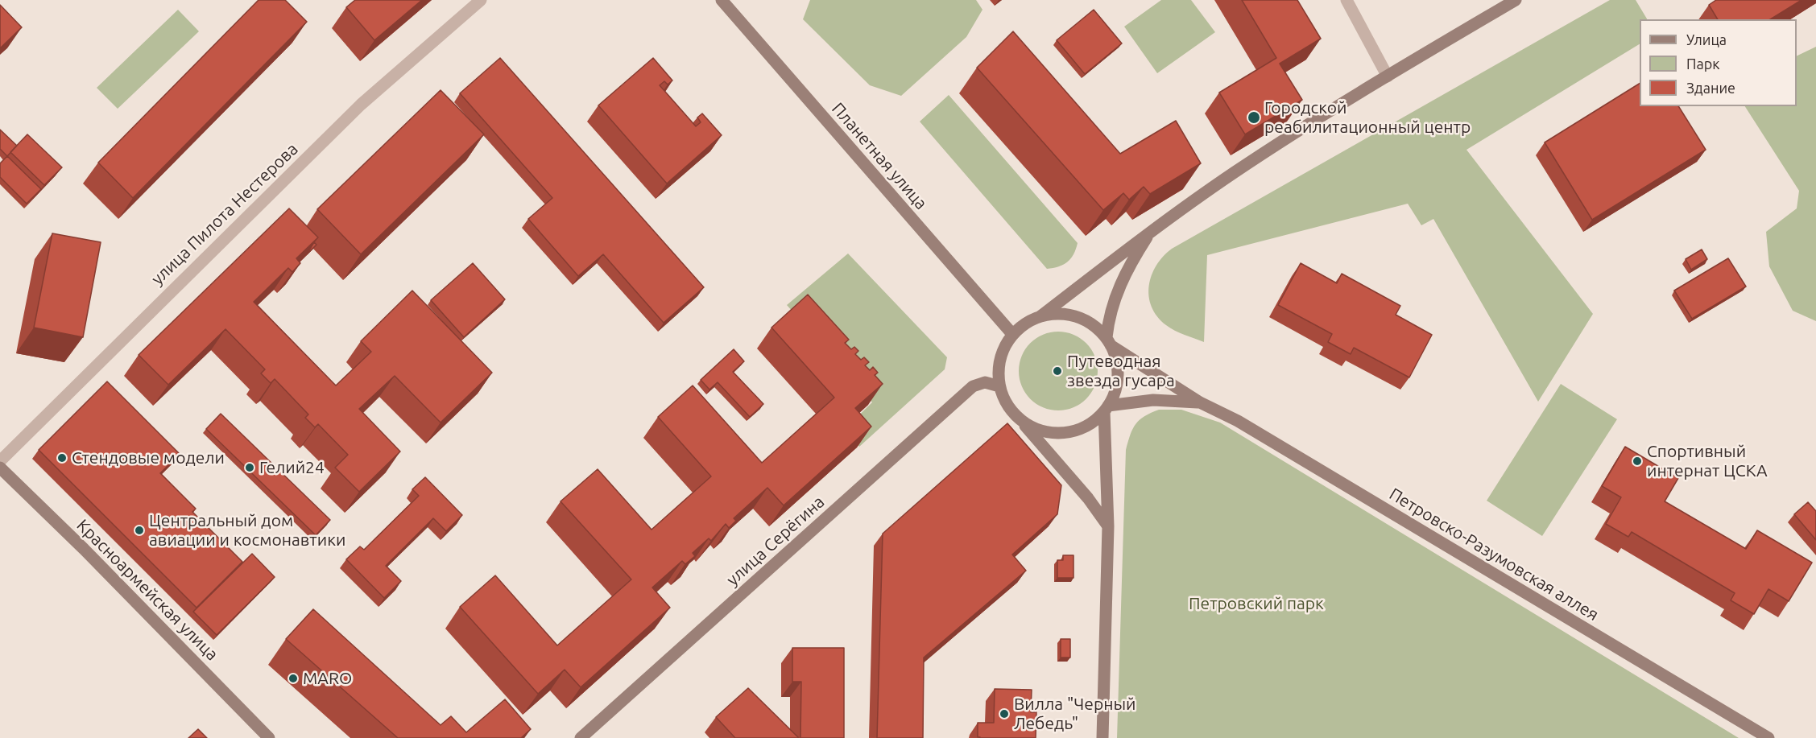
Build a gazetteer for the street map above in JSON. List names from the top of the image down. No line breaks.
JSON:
{"streets":{"street":["Планетная улица","улица Пилота Нестерова","улица Серёгина","Петровско-Разумовская аллея","Красноармейская улица"]},"crossings":[["Планетная улица","улица Серёгина"],["Планетная улица","Петровско-Разумовская аллея"],["улица Серёгина","Петровско-Разумовская аллея"]],"parks":["Петровский парк"],"places":["Городской реабилитационный центр","Путеводная звезда гусара","Стендовые модели","Спортивный интернат ЦСКА","Гелий24","Центральный дом авиации и космонавтики","MARO","Вилла \"Черный Лебедь\""],"legend":["Улица","Парк","Здание"]}
